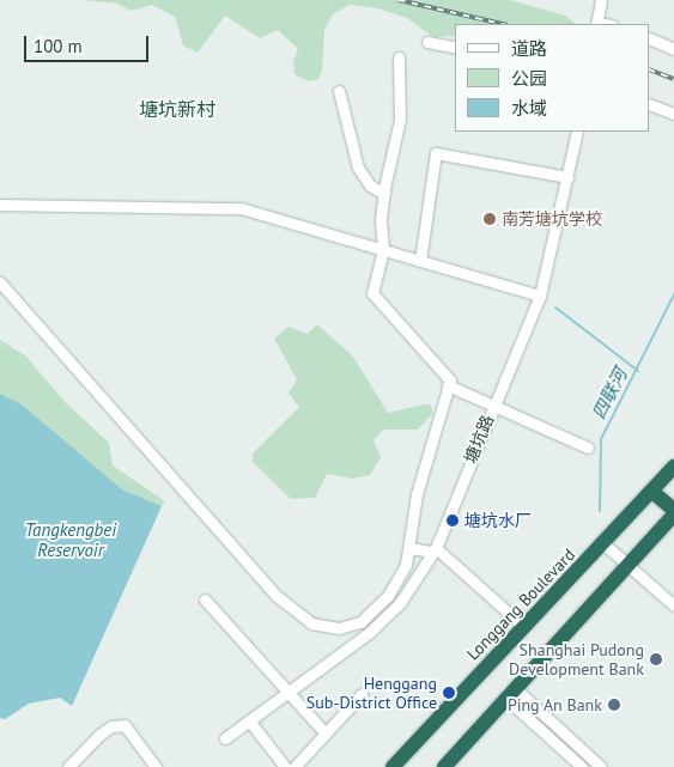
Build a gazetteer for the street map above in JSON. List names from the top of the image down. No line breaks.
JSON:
{"streets":{"highway":["Longgang Boulevard"],"street":["塘坑路"]},"districts":["塘坑新村"],"water":["四联河","Tangkengbei Reservoir"],"places":["南芳塘坑学校","塘坑水厂","Shanghai Pudong Development Bank","Henggang Sub-District Office","Ping An Bank"],"legend":["道路","公园","水域"],"scale_bar":"100 m"}
